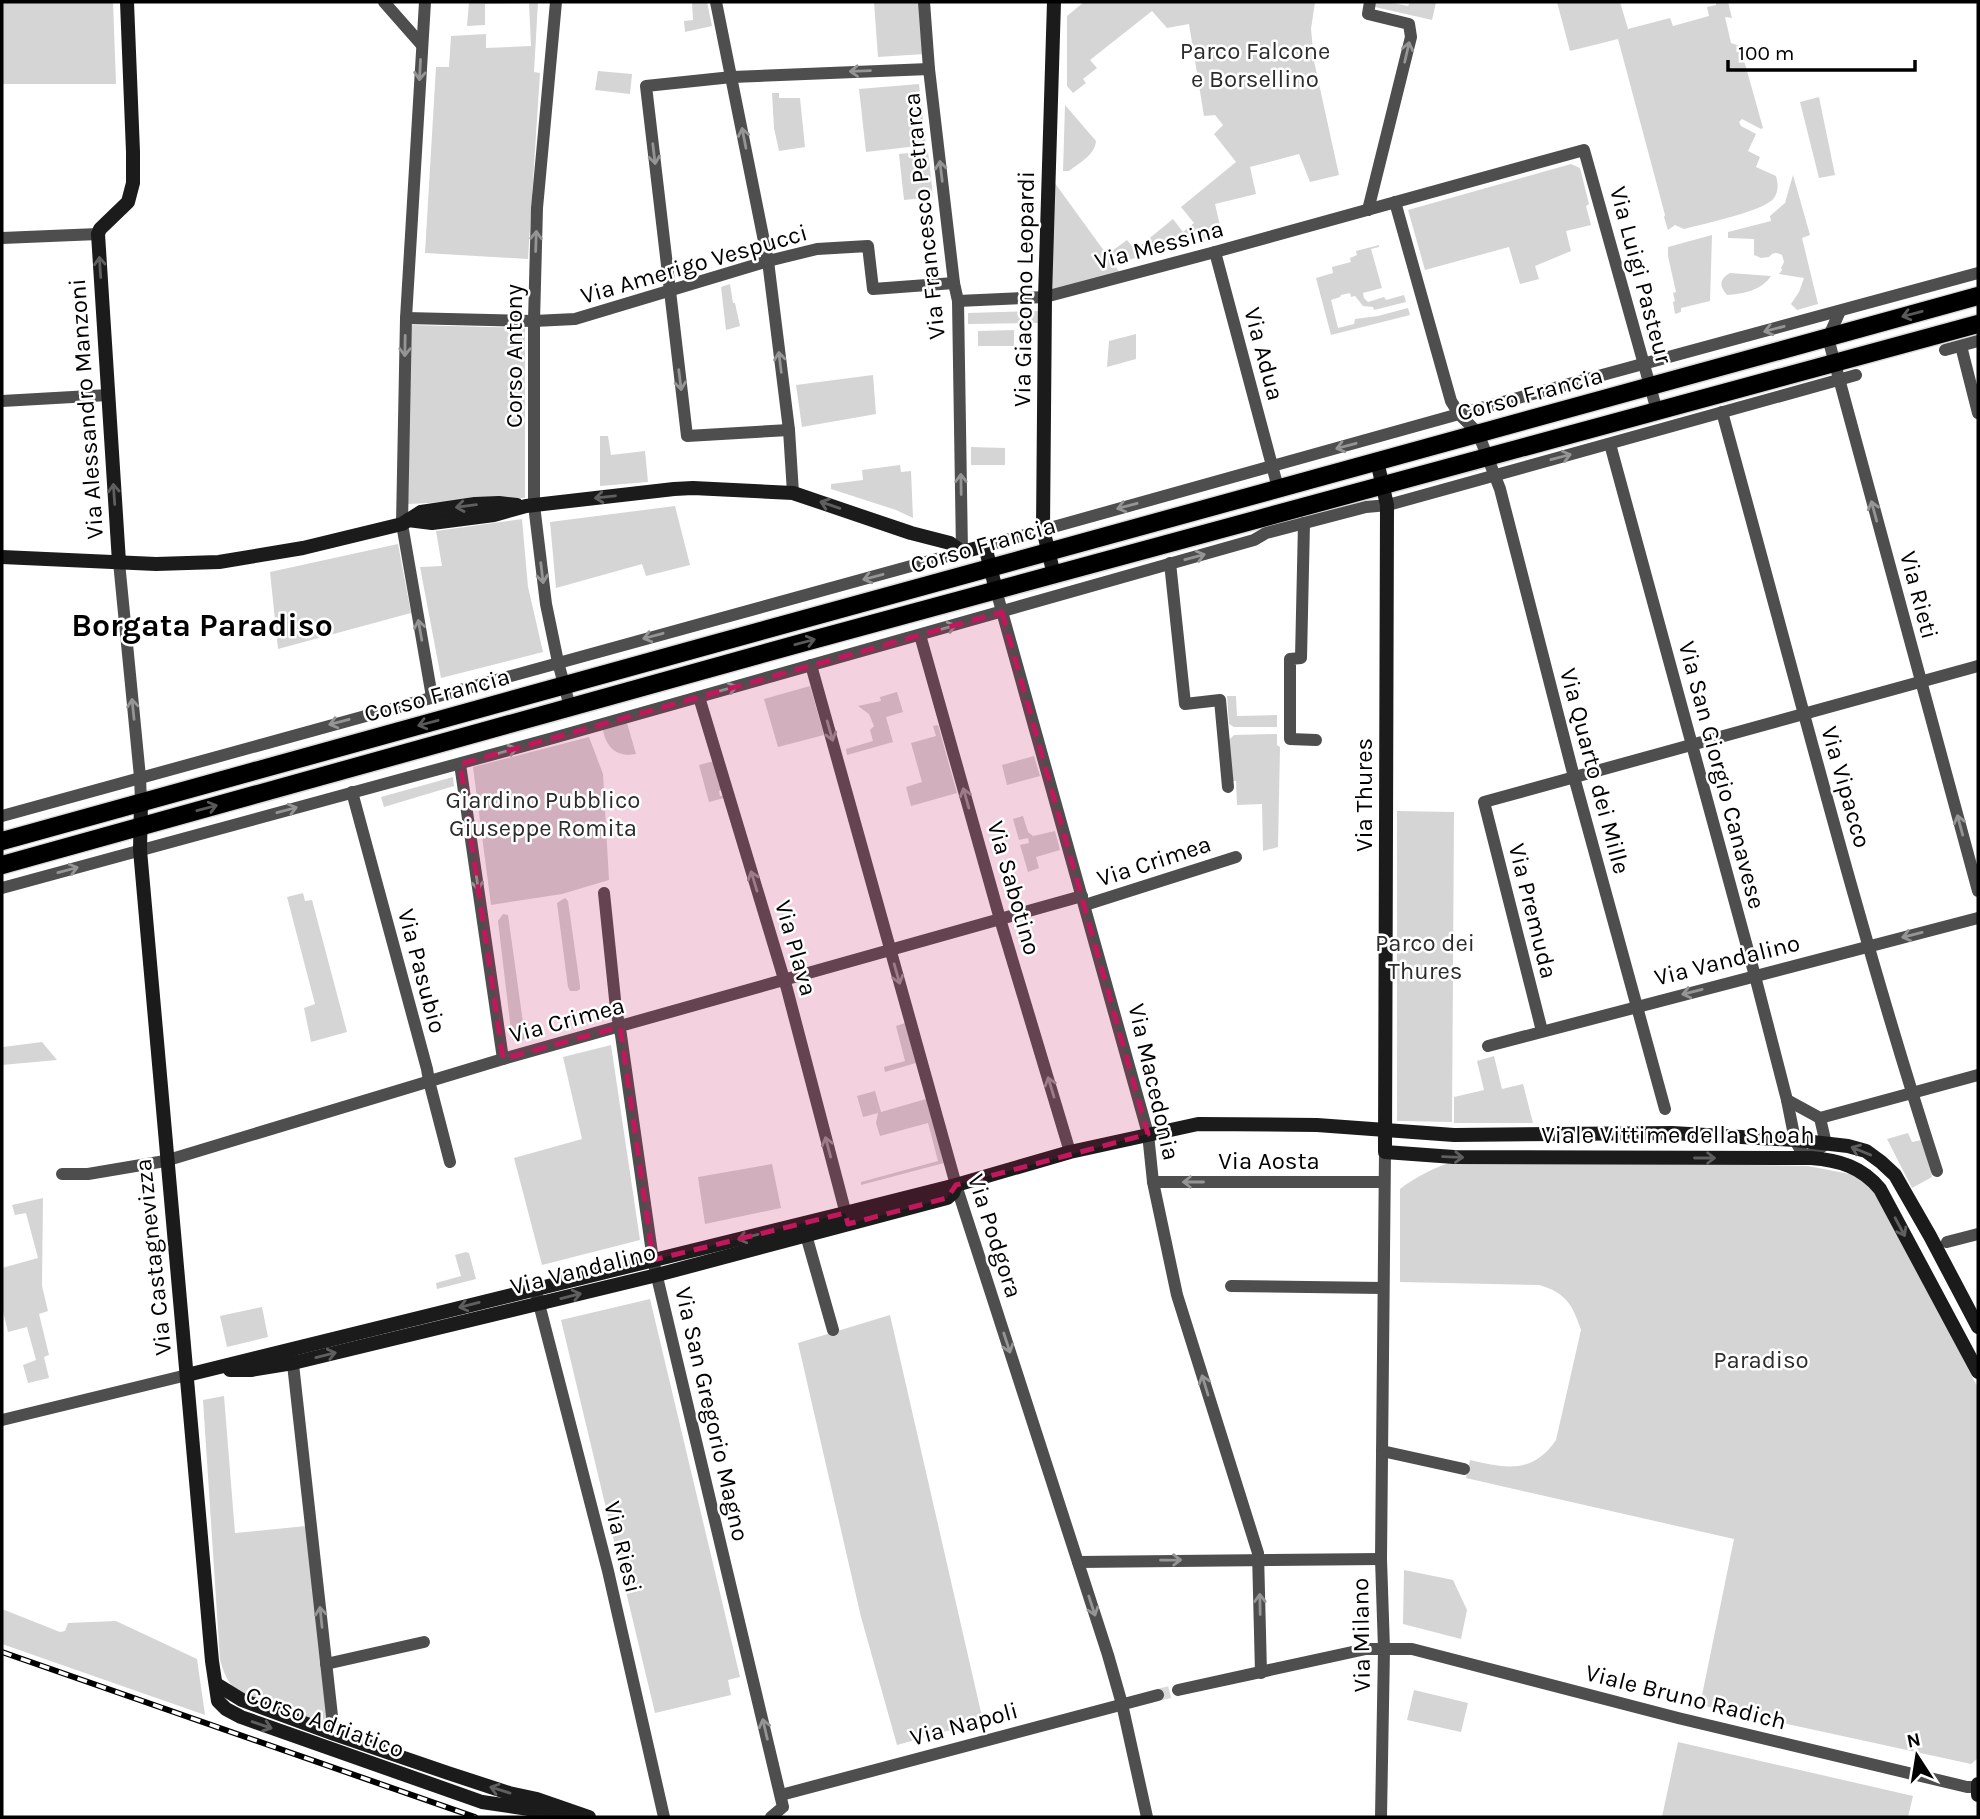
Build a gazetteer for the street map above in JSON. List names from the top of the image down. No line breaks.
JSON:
{"streets":{"main road":["Corso Francia"],"street":["Via Francesco Petrarca","Via Messina","Via Amerigo Vespucci","Via Luigi Pasteur","Via Giacomo Leopardi","Via Adua","Corso Antony","Via Alessandro Manzoni","Via Rieti","Via Quarto dei Mille","Via San Giorgio Canavese","Via Vipacco","Via Thures","Via Crimea","Via Sabotino","Via Premuda","Via Plava","Via Vandalino","Via Pasubio","Via Macedonia","Viale Vittime della Shoah","Via Aosta","Via Podgora","Via Castagnevizza","Via San Gregorio Magno","Via Riesi","Via Milano","Viale Bruno Radich","Corso Adriatico","Via Napoli"]},"crossings":[["Via Francesco Petrarca","Via Messina"],["Via Francesco Petrarca","Via Amerigo Vespucci"],["Via Francesco Petrarca","Corso Francia"],["Via Messina","Via Luigi Pasteur"],["Via Messina","Via Giacomo Leopardi"],["Via Messina","Via Adua"],["Via Amerigo Vespucci","Corso Antony"],["Via Luigi Pasteur","Corso Francia"],["Via Giacomo Leopardi","Corso Francia"],["Via Adua","Corso Francia"],["Corso Antony","Corso Francia"],["Corso Francia","Via Alessandro Manzoni"],["Corso Francia","Via Rieti"],["Corso Francia","Via Quarto dei Mille"],["Corso Francia","Via San Giorgio Canavese"],["Corso Francia","Via Vipacco"],["Corso Francia","Via Thures"],["Corso Francia","Via Sabotino"],["Corso Francia","Via Plava"],["Corso Francia","Via Pasubio"],["Corso Francia","Via Macedonia"],["Corso Francia","Via Podgora"],["Corso Francia","Via Castagnevizza"],["Via Alessandro Manzoni","Via Castagnevizza"],["Via Quarto dei Mille","Via Premuda"],["Via Quarto dei Mille","Via Vandalino"],["Via San Giorgio Canavese","Via Vandalino"],["Via San Giorgio Canavese","Viale Vittime della Shoah"],["Via Vipacco","Via Vandalino"],["Via Thures","Via Vandalino"],["Via Thures","Viale Vittime della Shoah"],["Via Thures","Via Milano"],["Via Crimea","Via Sabotino"],["Via Crimea","Via Plava"],["Via Crimea","Via Pasubio"],["Via Crimea","Via Macedonia"],["Via Crimea","Via Podgora"],["Via Crimea","Via Castagnevizza"],["Via Crimea","Via San Gregorio Magno"],["Via Sabotino","Via Vandalino"],["Via Premuda","Via Vandalino"],["Via Plava","Via Vandalino"],["Via Vandalino","Via Macedonia"],["Via Vandalino","Viale Vittime della Shoah"],["Via Vandalino","Via Podgora"],["Via Vandalino","Via Castagnevizza"],["Via Vandalino","Via San Gregorio Magno"],["Via Vandalino","Via Riesi"],["Via Vandalino","Corso Adriatico"],["Via Macedonia","Via Aosta"],["Viale Vittime della Shoah","Via Milano"],["Via Aosta","Via Milano"],["Via Podgora","Via Napoli"],["Via Castagnevizza","Corso Adriatico"],["Via San Gregorio Magno","Via Napoli"],["Via Milano","Viale Bruno Radich"]],"one_way":["Via Francesco Petrarca","Via Alessandro Manzoni","Via Rieti","Via Sabotino","Via Plava","Via Macedonia","Via Podgora","Via San Gregorio Magno"],"districts":["Borgata Paradiso"],"parks":["Parco Falcone e Borsellino","Giardino Pubblico Giuseppe Romita","Parco dei Thures","Paradiso"],"scale_bar":"100 m","north":"top"}
